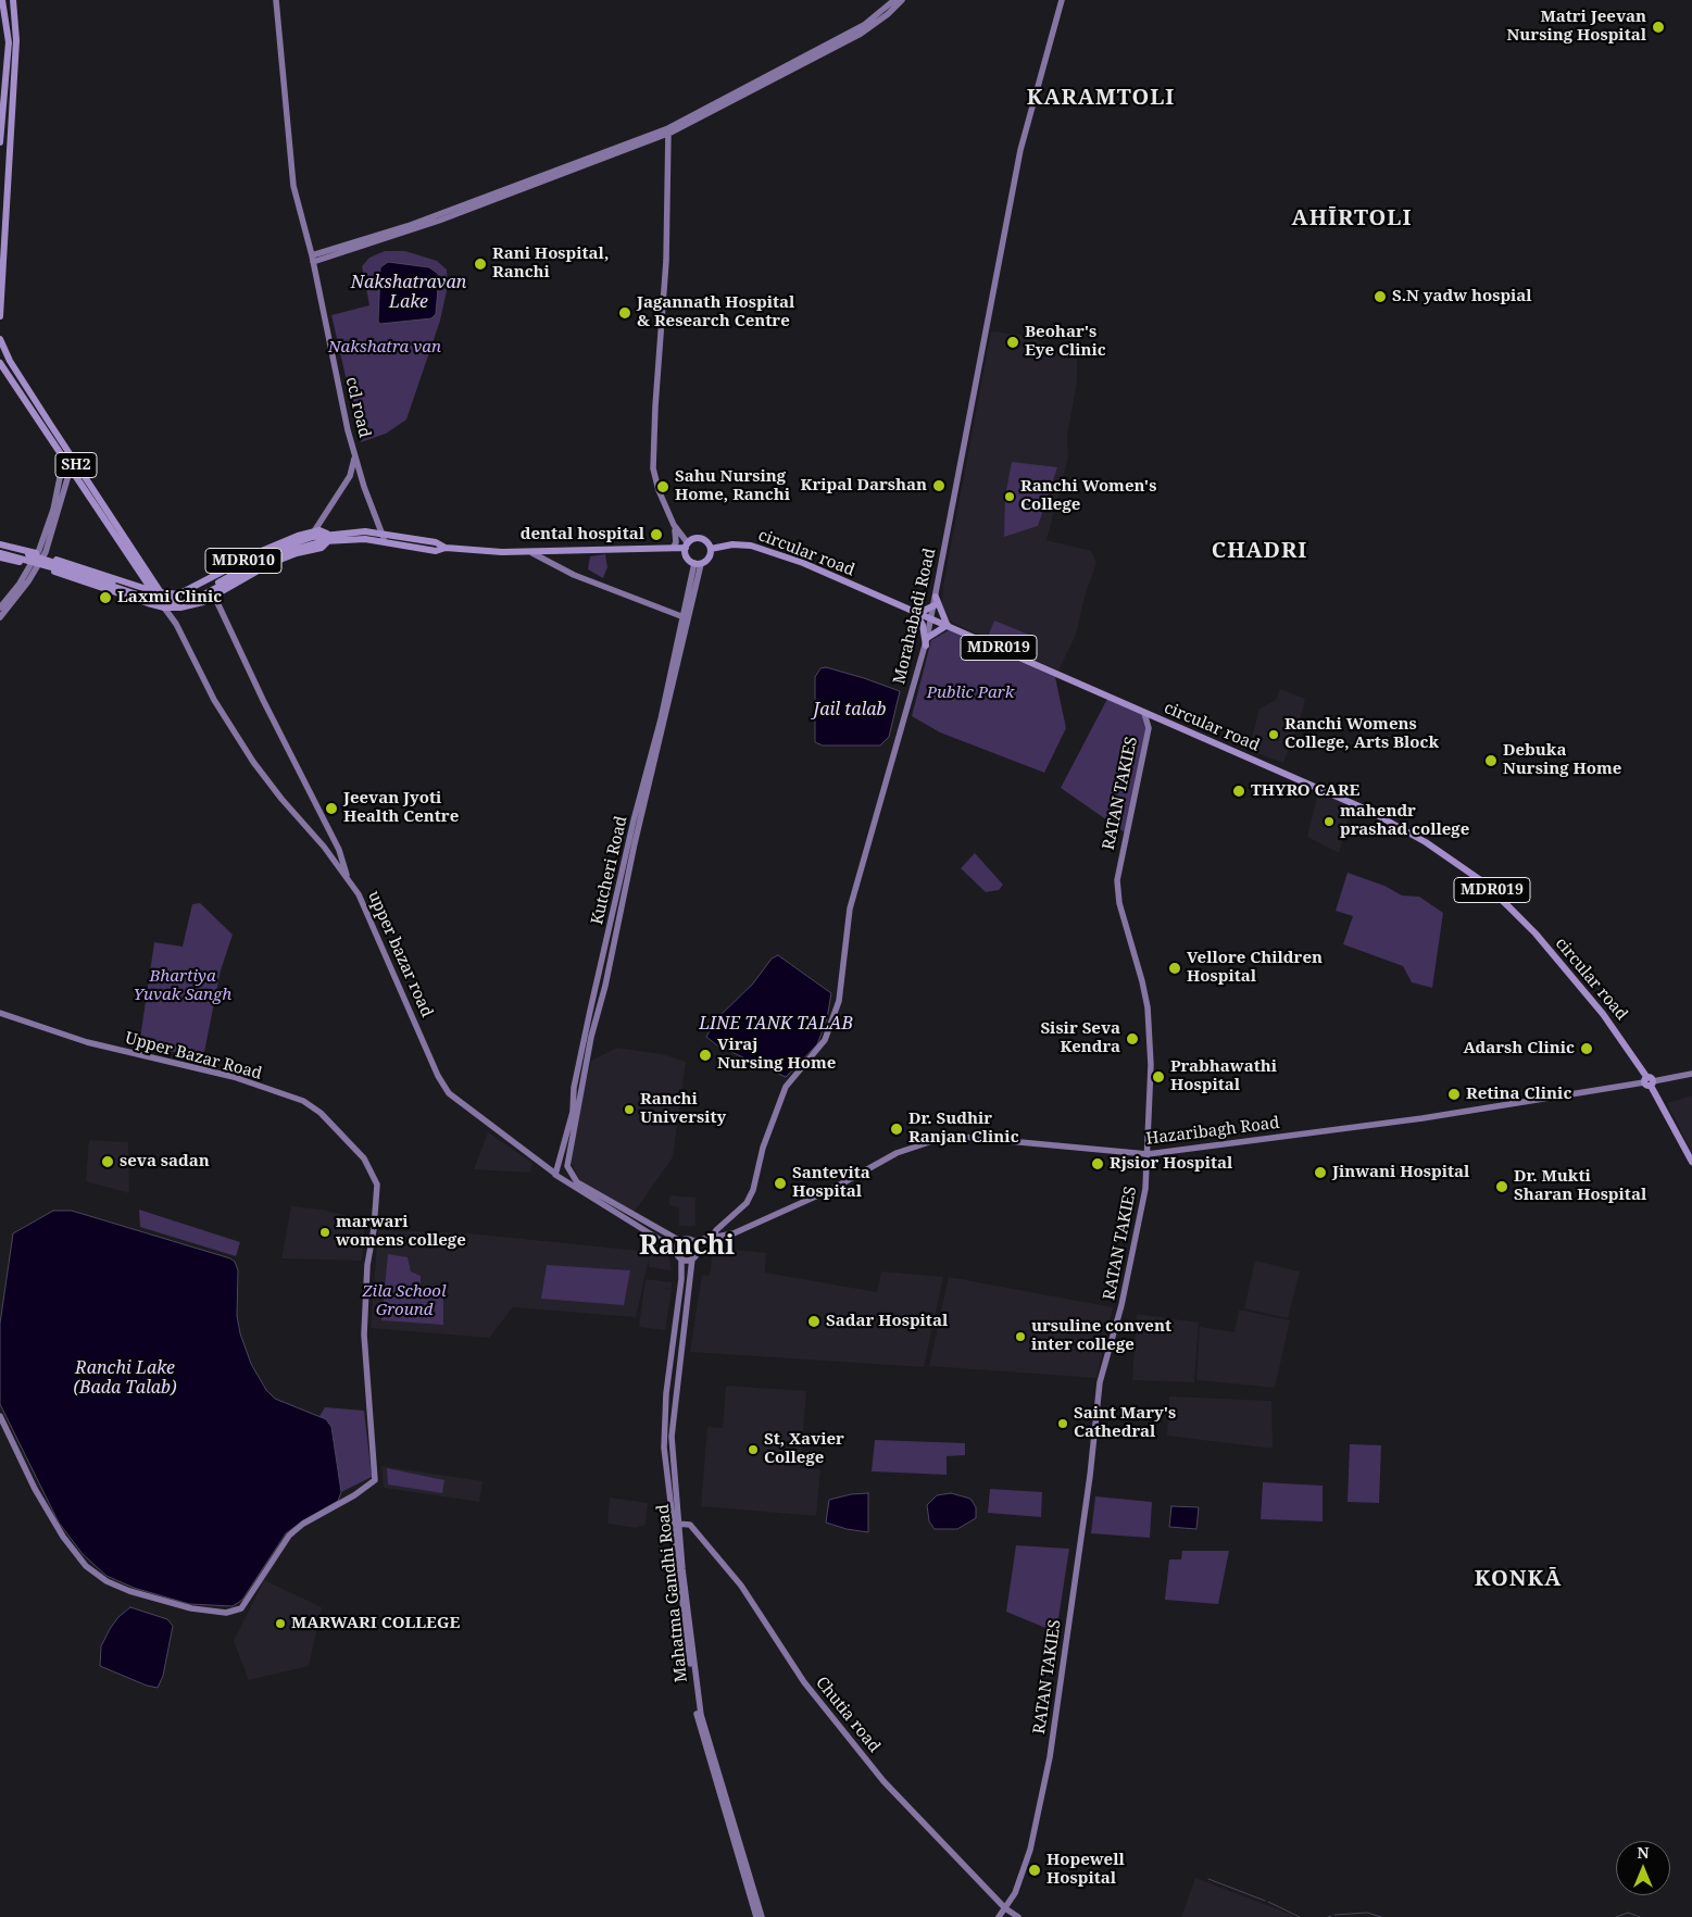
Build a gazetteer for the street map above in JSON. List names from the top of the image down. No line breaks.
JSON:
{"streets":{"main road":["ccl road","SH2","circular road","MDR010","Morahabadi Road","MDR019","RATAN TAKIES","Kutcheri Road","upper bazar road","Upper Bazar Road","Hazaribagh Road","Mahatma Gandhi Road","Chutia road"]},"crossings":[["ccl road","MDR010"],["SH2","MDR010"],["SH2","upper bazar road"],["circular road","Morahabadi Road"],["circular road","RATAN TAKIES"],["circular road","Hazaribagh Road"],["MDR010","upper bazar road"],["Morahabadi Road","Hazaribagh Road"],["RATAN TAKIES","Hazaribagh Road"],["RATAN TAKIES","Chutia road"],["Kutcheri Road","upper bazar road"],["Hazaribagh Road","Mahatma Gandhi Road"],["Mahatma Gandhi Road","Chutia road"]],"districts":["KARAMTOLI","AHĪRTOLI","CHADRI","Ranchi","KONKĀ"],"water":["Nakshatravan Lake","Jail talab","LINE TANK TALAB","Ranchi Lake (Bada Talab)"],"parks":["Nakshatra van","Public Park","Bhartiya Yuvak Sangh","Zila School Ground"],"places":["Matri Jeevan Nursing Hospital","Rani Hospital, Ranchi","S.N yadw hospial","Jagannath Hospital & Research Centre","Beohar's Eye Clinic","Kripal Darshan","Sahu Nursing Home, Ranchi","Ranchi Women's College","dental hospital","Laxmi Clinic","Ranchi Womens College, Arts Block","Debuka Nursing Home","THYRO CARE","Jeevan Jyoti Health Centre","mahendr prashad college","Vellore Children Hospital","Sisir Seva Kendra","Adarsh Clinic","Viraj Nursing Home","Prabhawathi Hospital","Retina Clinic","Ranchi University","Dr. Sudhir Ranjan Clinic","seva sadan","Rjsior Hospital","Jinwani Hospital","Santevita Hospital","Dr. Mukti Sharan Hospital","marwari womens college","Sadar Hospital","ursuline convent inter college","Saint Mary's Cathedral","St, Xavier College","MARWARI COLLEGE","Hopewell Hospital"],"north":"top"}
